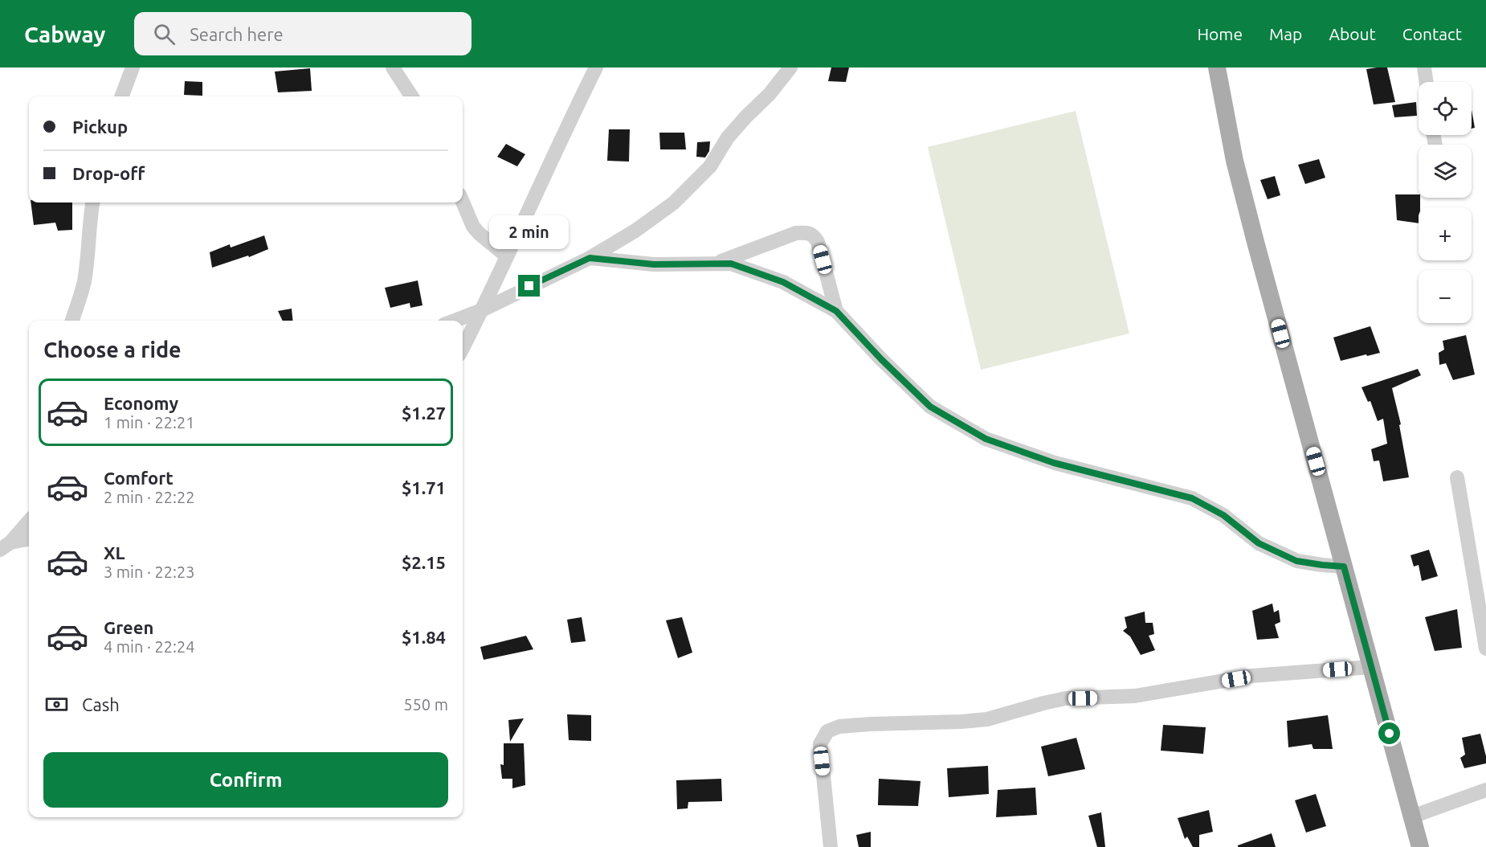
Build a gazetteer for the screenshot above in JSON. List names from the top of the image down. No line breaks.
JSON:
{"page":{"header":"Cabway","search":"Search here","nav":["Home","Map","About","Contact"],"map_buttons":["+","−"],"banner":["Pickup","Drop-off"],"bubble":"2 min","heading":"Choose a ride","list":[{"name":"Economy","note":"1 min · 22:21","value":"$1.27"},{"name":"Comfort","note":"2 min · 22:22","value":"$1.71"},{"name":"XL","note":"3 min · 22:23","value":"$2.15"},{"name":"Green","note":"4 min · 22:24","value":"$1.84"}],"pay":["Cash","550 m"],"buttons":"Confirm"}}
